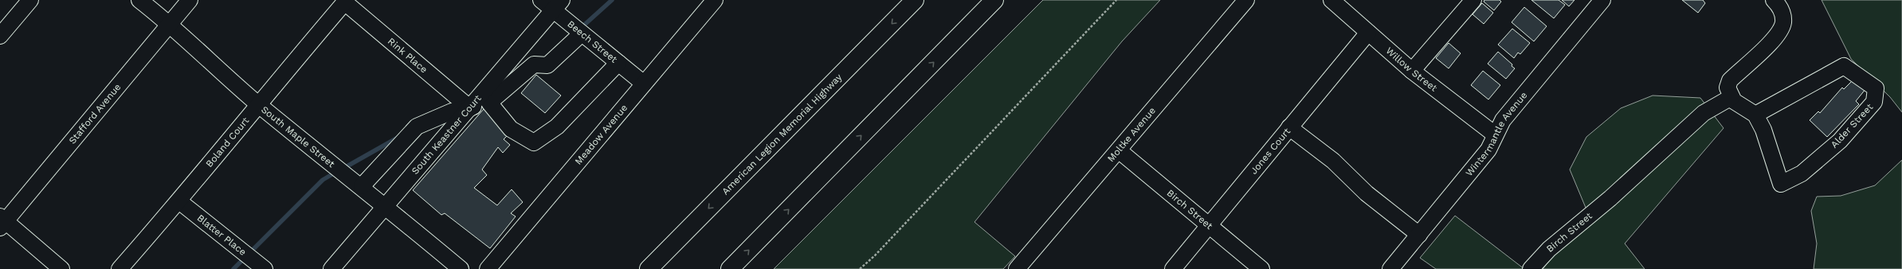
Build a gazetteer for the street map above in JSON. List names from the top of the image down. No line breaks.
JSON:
{"streets":{"highway":["American Legion Memorial Highway"],"street":["Beech Street","Rink Place","Willow Street","Stafford Avenue","Alder Street","South Keastner Court","Meadow Avenue","Moltke Avenue","Wintermantle Avenue","South Maple Street","Boland Court","Jones Court","Birch Street","Blatter Place"]},"crossings":[["Beech Street","South Keastner Court"],["Beech Street","Meadow Avenue"],["Rink Place","South Keastner Court"],["Rink Place","Boland Court"],["Willow Street","Wintermantle Avenue"],["Willow Street","Jones Court"],["Stafford Avenue","South Maple Street"],["South Keastner Court","South Maple Street"],["Moltke Avenue","Birch Street"],["South Maple Street","Boland Court"],["Boland Court","Blatter Place"],["Jones Court","Birch Street"]]}
